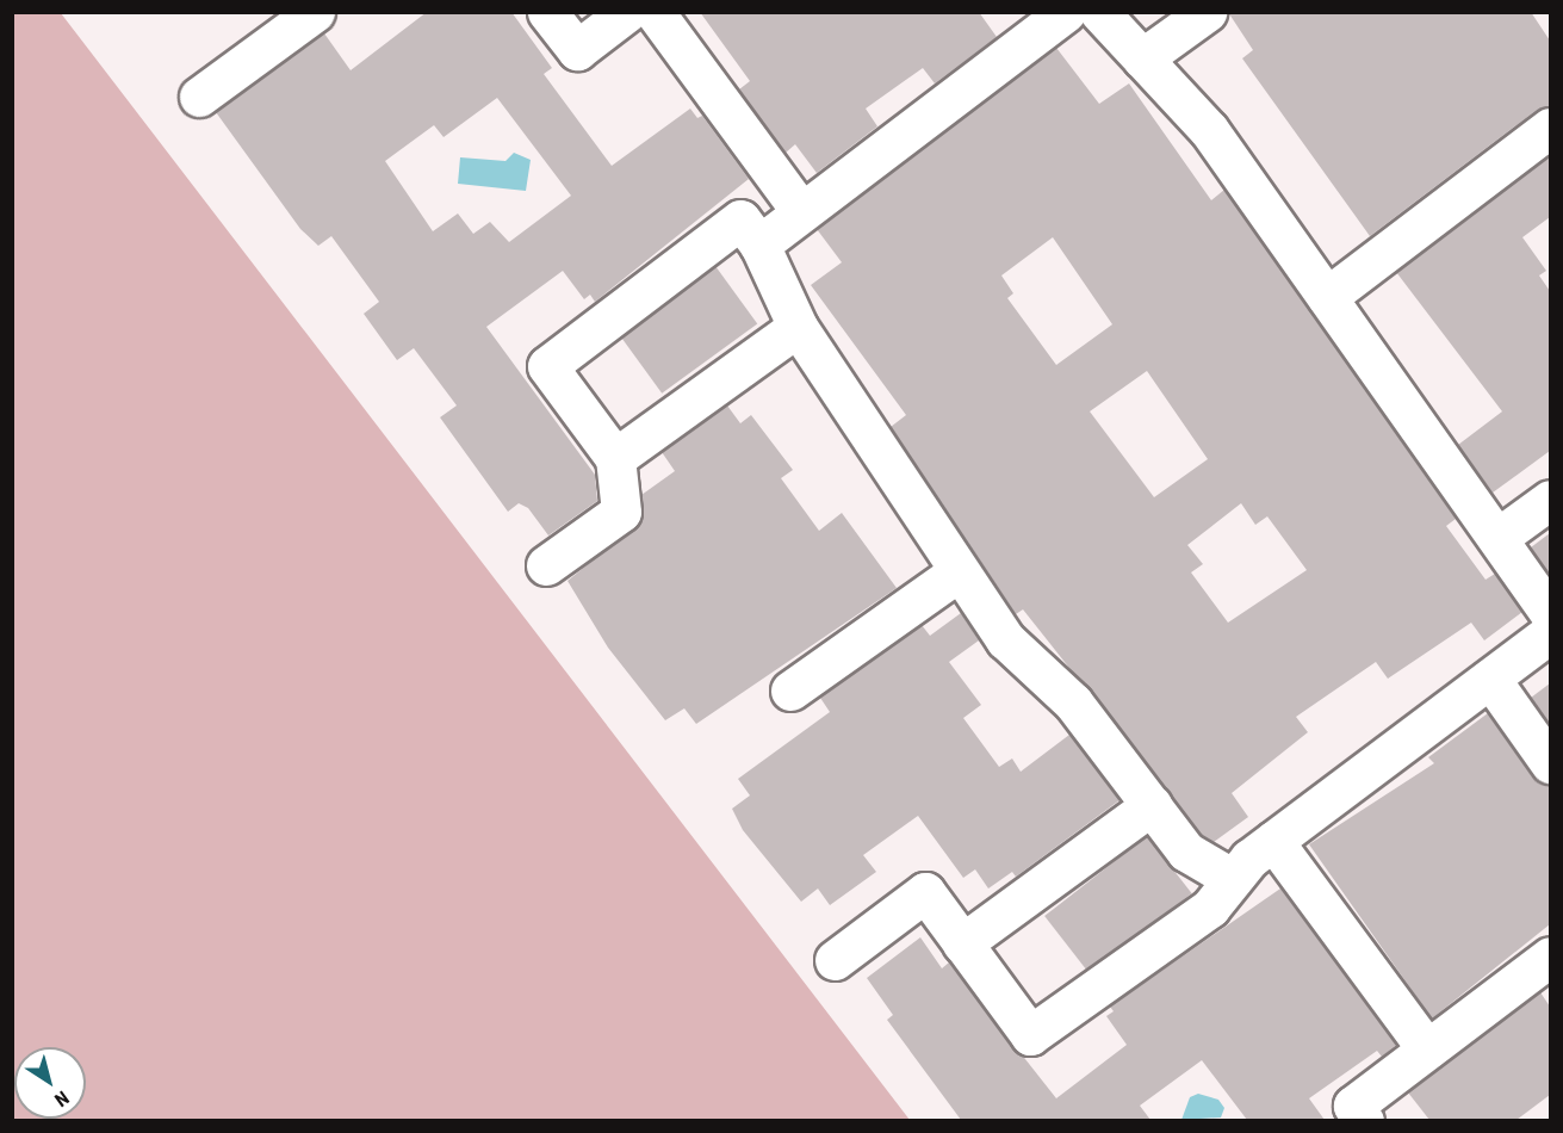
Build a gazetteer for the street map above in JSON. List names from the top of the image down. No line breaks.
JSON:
{"north":"bottom right"}
